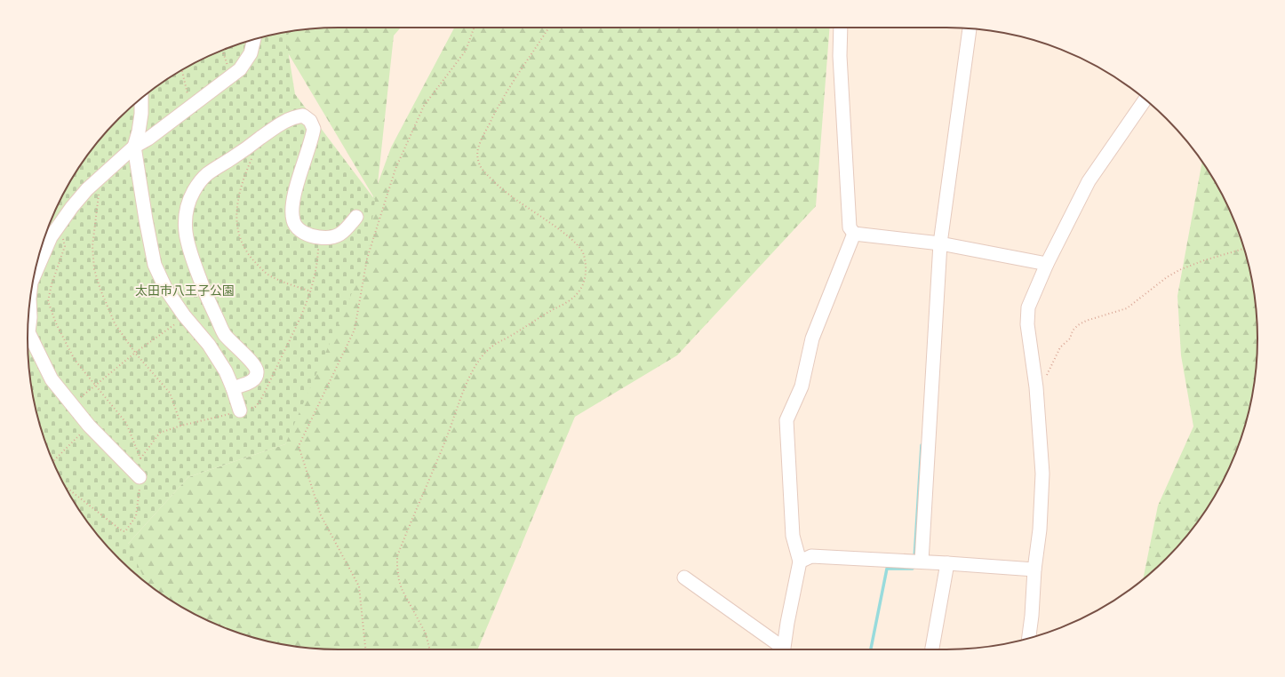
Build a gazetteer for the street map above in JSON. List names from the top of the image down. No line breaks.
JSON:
{"parks":["太田市八王子公園"]}
